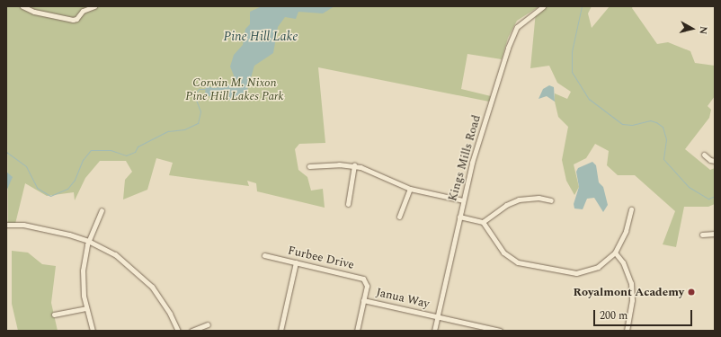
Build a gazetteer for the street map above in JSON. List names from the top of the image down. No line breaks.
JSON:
{"streets":{"street":["Kings Mills Road","Furbee Drive","Janua Way"]},"crossings":[["Kings Mills Road","Janua Way"],["Furbee Drive","Janua Way"]],"water":["Pine Hill Lake"],"parks":["Corwin M. Nixon Pine Hill Lakes Park"],"places":["Royalmont Academy"],"scale_bar":"200 m","north":"right"}
